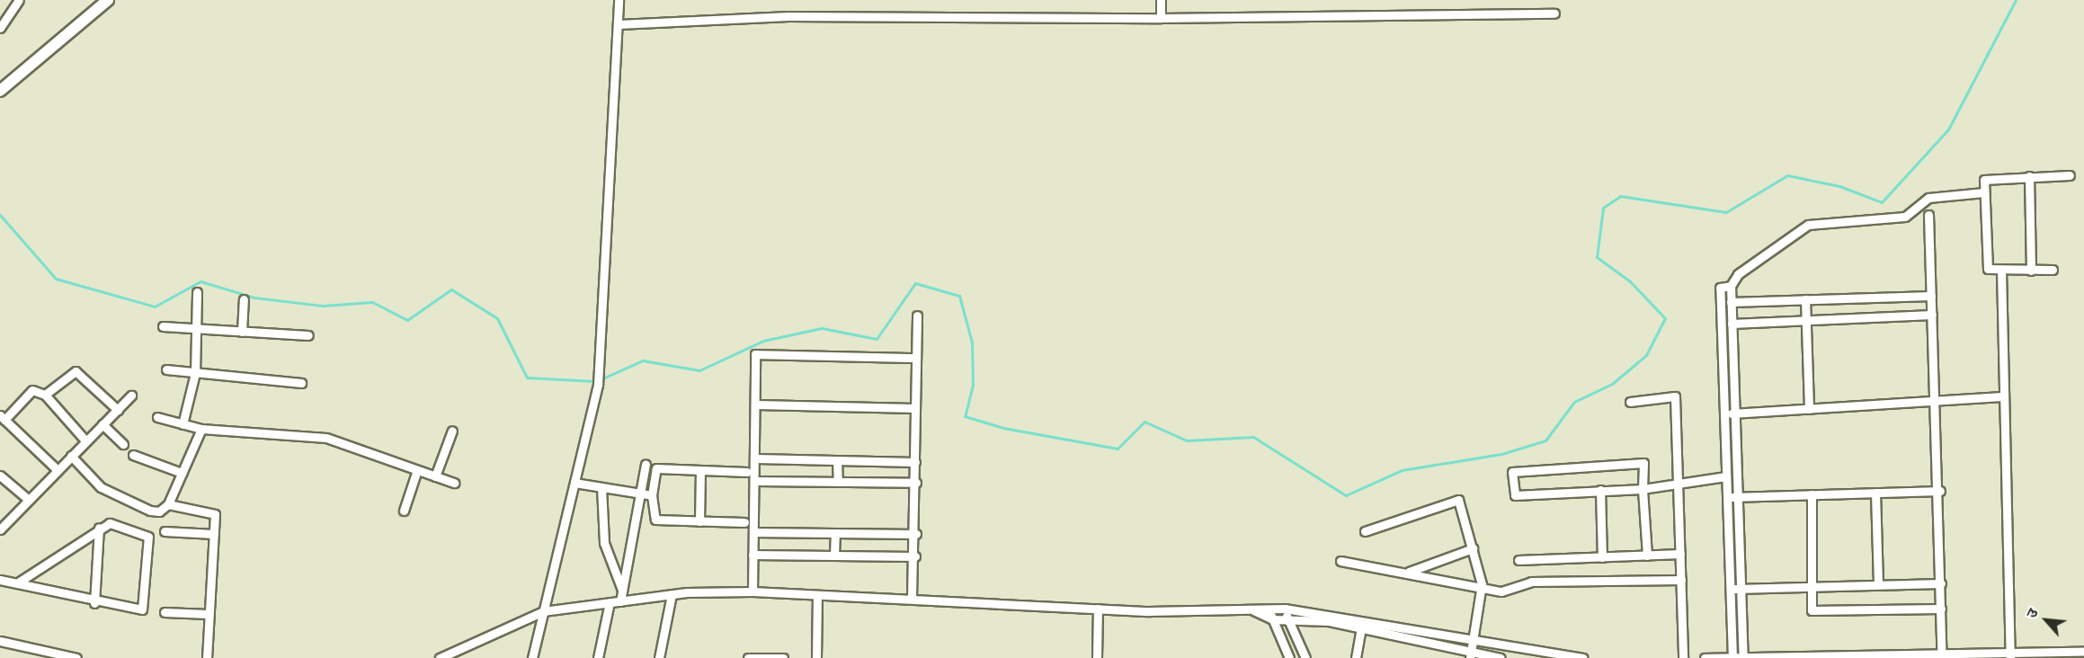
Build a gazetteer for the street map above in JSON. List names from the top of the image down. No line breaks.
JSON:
{"north":"top left"}
